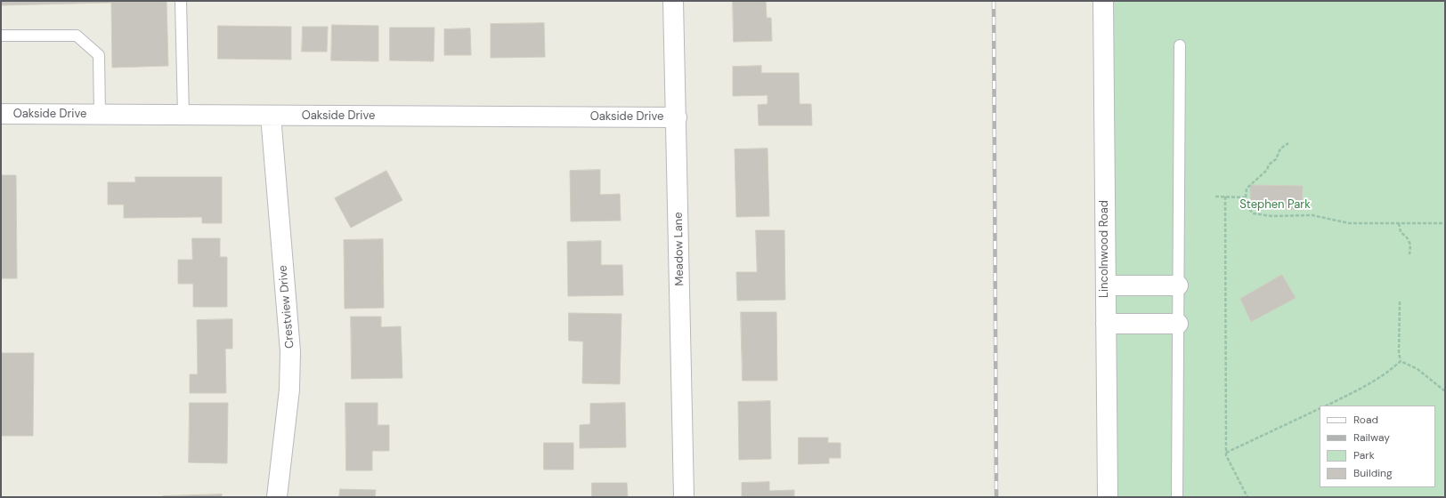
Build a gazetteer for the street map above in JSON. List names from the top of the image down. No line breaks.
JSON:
{"streets":{"street":["Oakside Drive","Meadow Lane","Lincolnwood Road","Crestview Drive"]},"crossings":[["Oakside Drive","Meadow Lane"],["Oakside Drive","Crestview Drive"]],"parks":["Stephen Park"],"legend":["Road","Railway","Park","Building"]}
